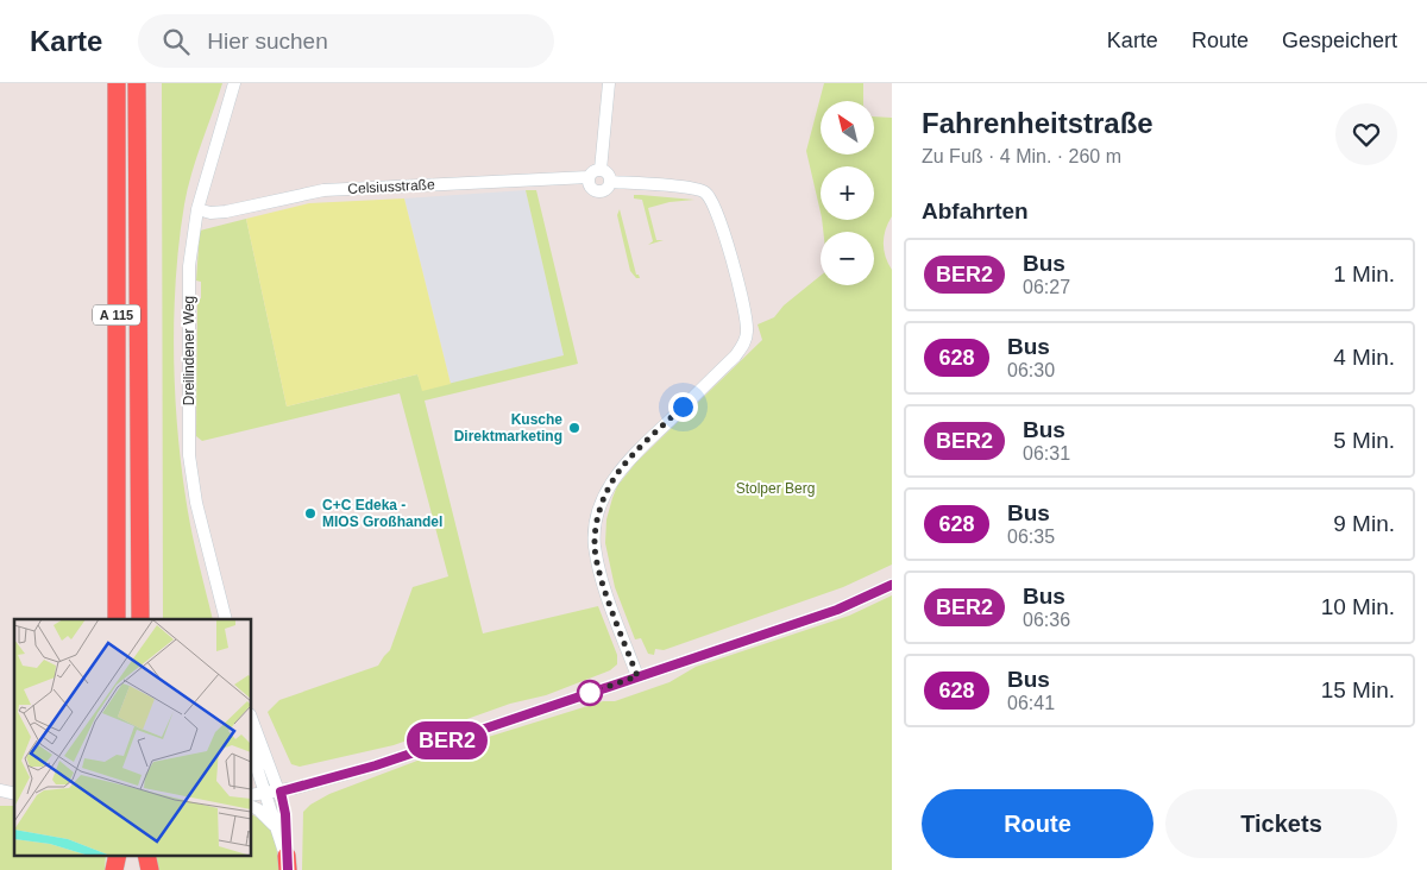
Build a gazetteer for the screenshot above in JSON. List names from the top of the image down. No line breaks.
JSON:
{"streets":{"highway":["A 115"],"street":["Celsiusstraße","Dreilindener Weg"]},"crossings":[["Celsiusstraße","Dreilindener Weg"]],"parks":["Stolper Berg"],"places":["Kusche Direktmarketing","C+C Edeka - MIOS Großhandel"],"lines":["bus line BER2"],"north":"top left","page":{"header":"Karte","search":"Hier suchen","nav":["Karte","Route","Gespeichert"],"on_map":"BER2","heading":[["Fahrenheitstraße","Zu Fuß · 4 Min. · 260 m"],"Abfahrten"],"map_buttons":["+","−"],"list":[{"mark":"BER2","name":"Bus","note":"06:27","value":"1 Min."},{"mark":"628","name":"Bus","note":"06:30","value":"4 Min."},{"mark":"BER2","name":"Bus","note":"06:31","value":"5 Min."},{"mark":"628","name":"Bus","note":"06:35","value":"9 Min."},{"mark":"BER2","name":"Bus","note":"06:36","value":"10 Min."},{"mark":"628","name":"Bus","note":"06:41","value":"15 Min."}],"buttons":["Route","Tickets"]}}
